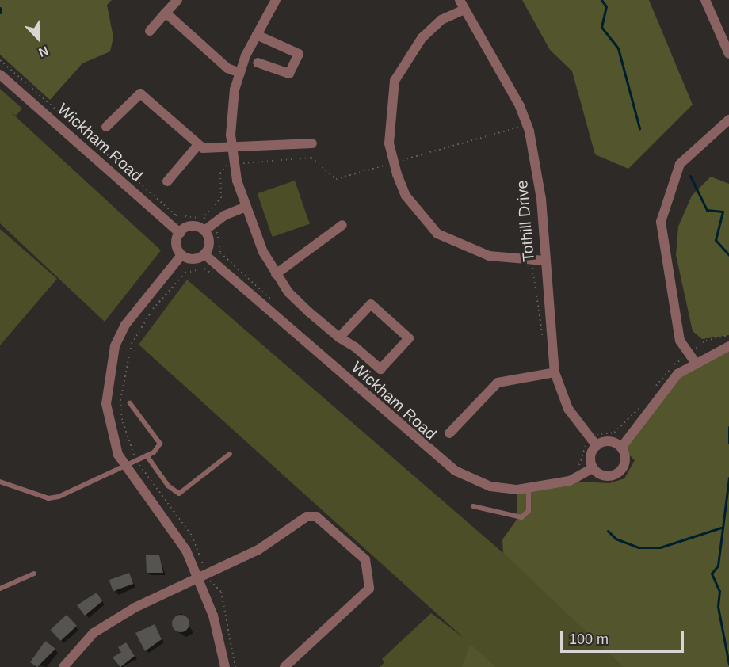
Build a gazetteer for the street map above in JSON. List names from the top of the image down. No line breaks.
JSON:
{"streets":{"street":["Wickham Road","Tothill Drive"]},"crossings":[["Wickham Road","Tothill Drive"]],"scale_bar":"100 m","north":"bottom"}
